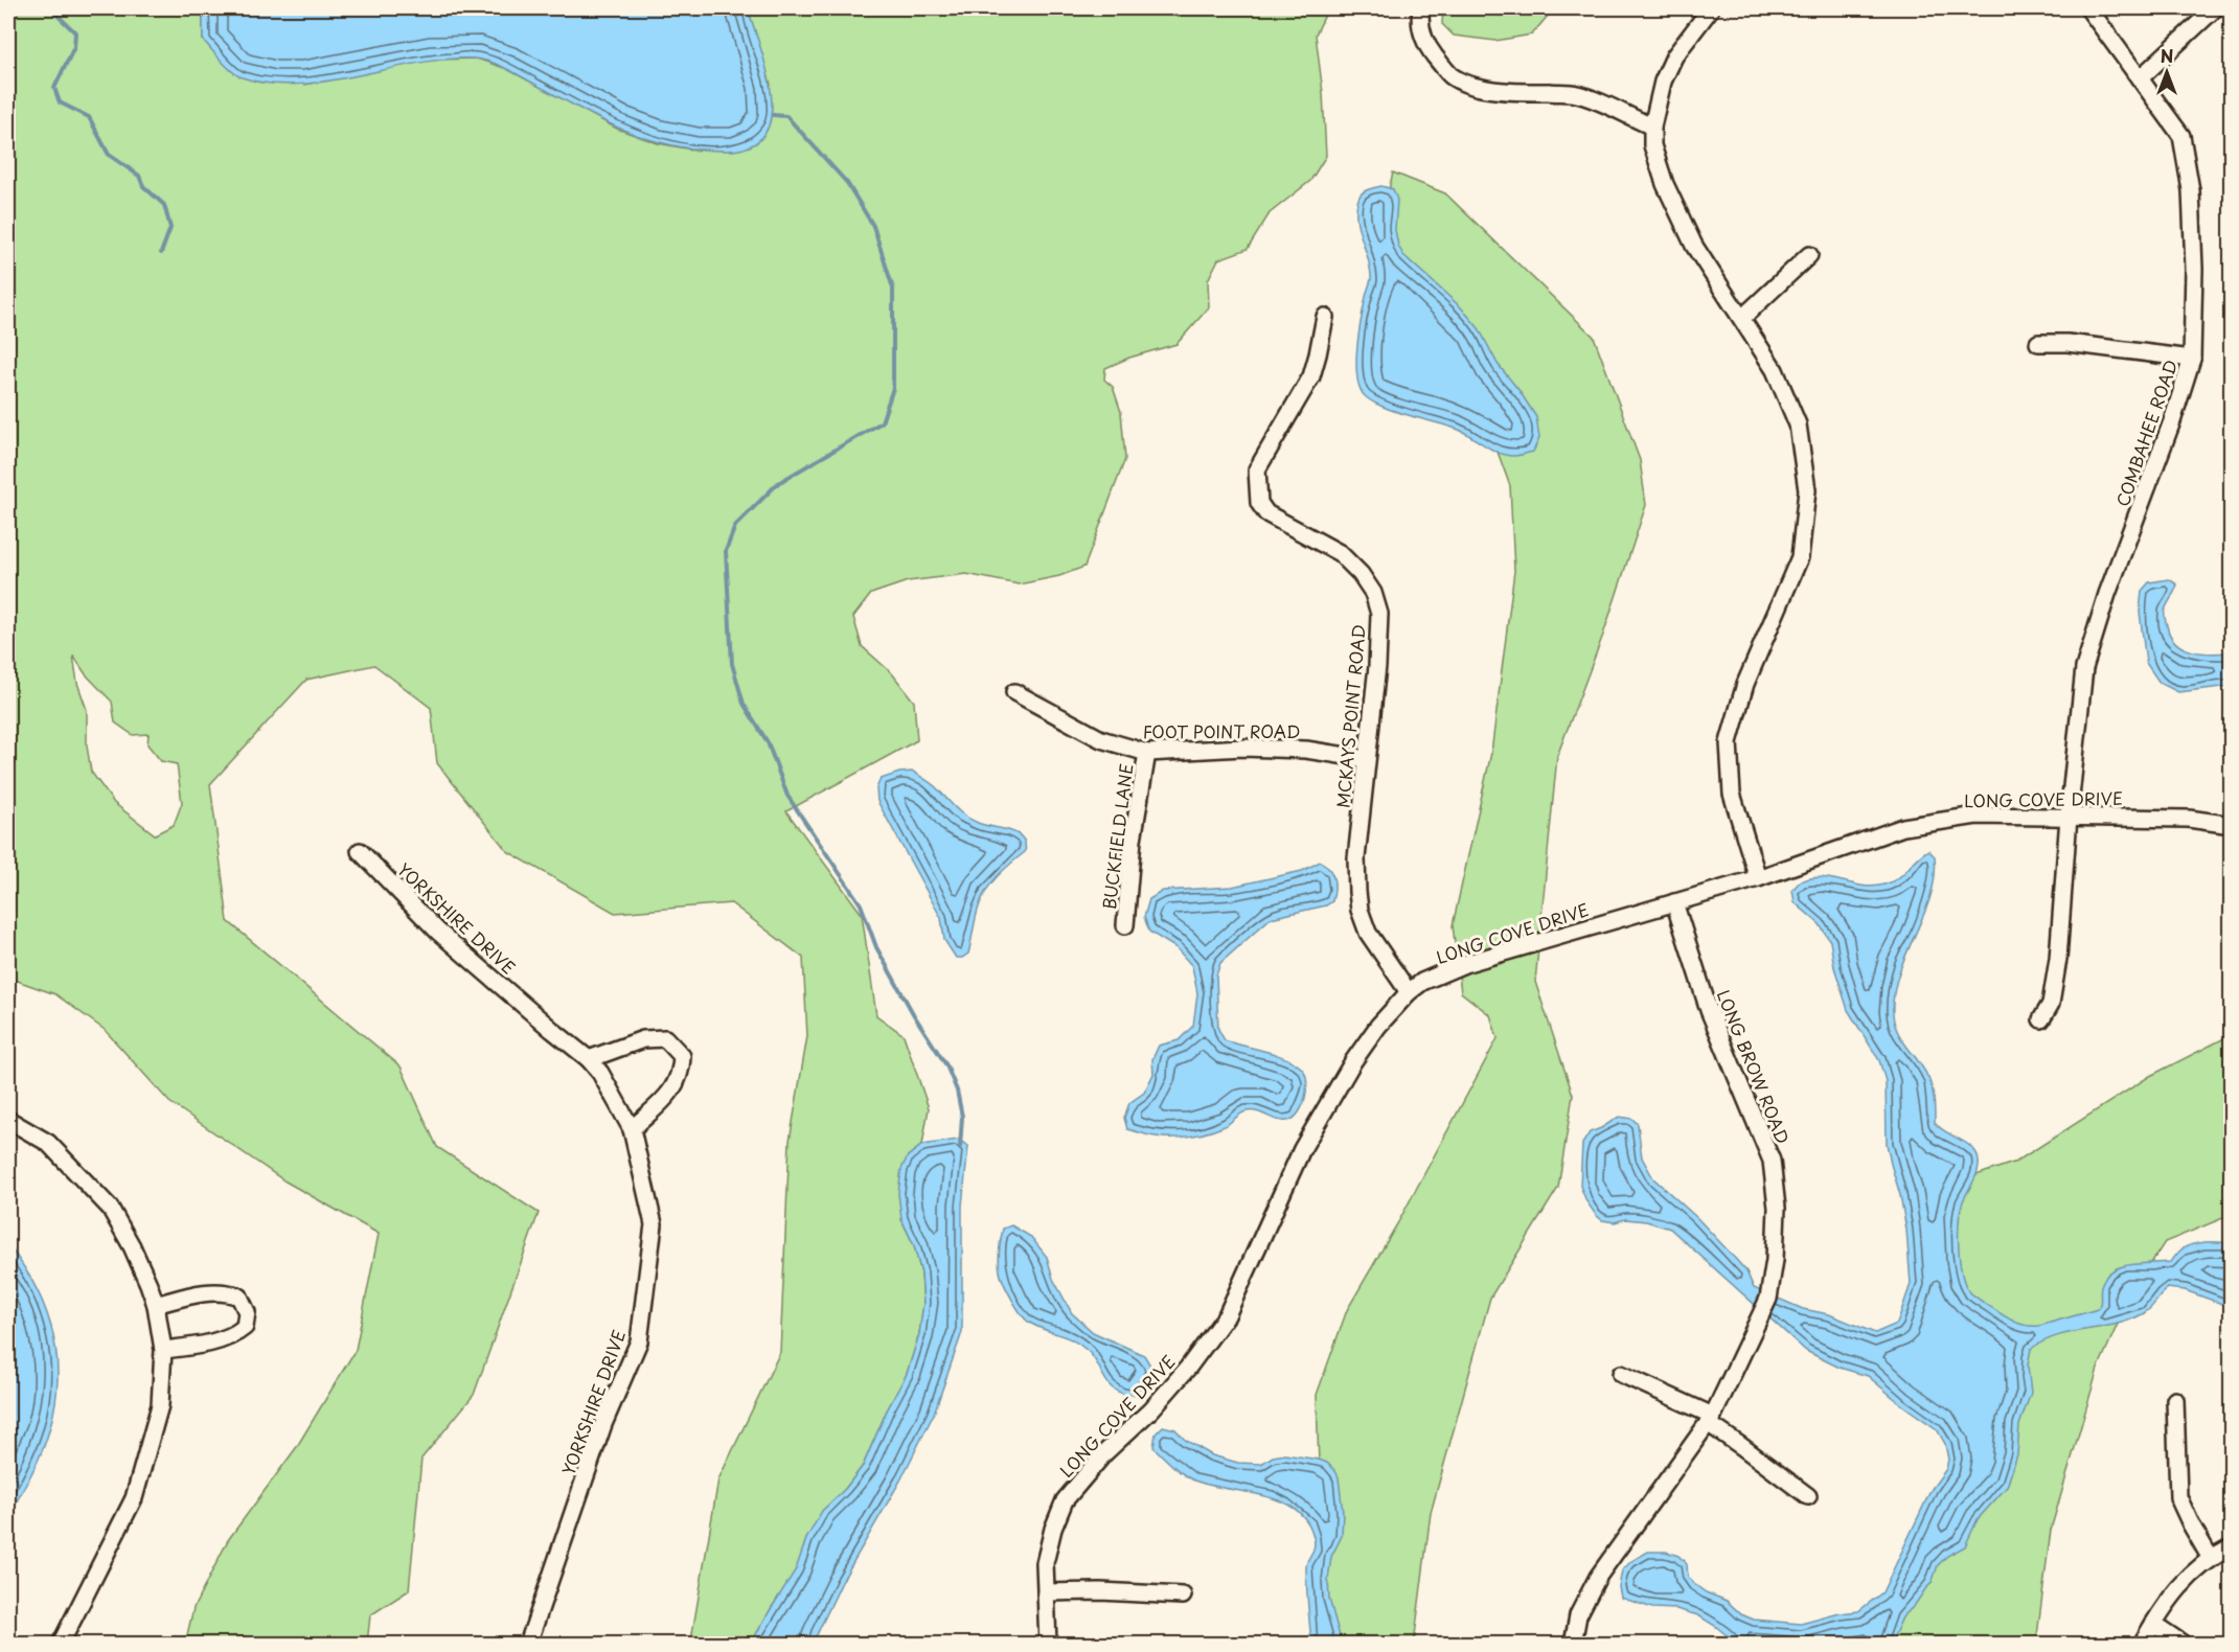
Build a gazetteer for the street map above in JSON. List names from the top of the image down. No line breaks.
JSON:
{"streets":{"street":["COMBAHEE ROAD","MCKAYS POINT ROAD","FOOT POINT ROAD","LONG COVE DRIVE","BUCKFIELD LANE","YORKSHIRE DRIVE","LONG BROW ROAD"]},"crossings":[["COMBAHEE ROAD","LONG COVE DRIVE"],["MCKAYS POINT ROAD","FOOT POINT ROAD"],["MCKAYS POINT ROAD","LONG COVE DRIVE"],["FOOT POINT ROAD","BUCKFIELD LANE"],["LONG COVE DRIVE","LONG BROW ROAD"]],"north":"top"}
